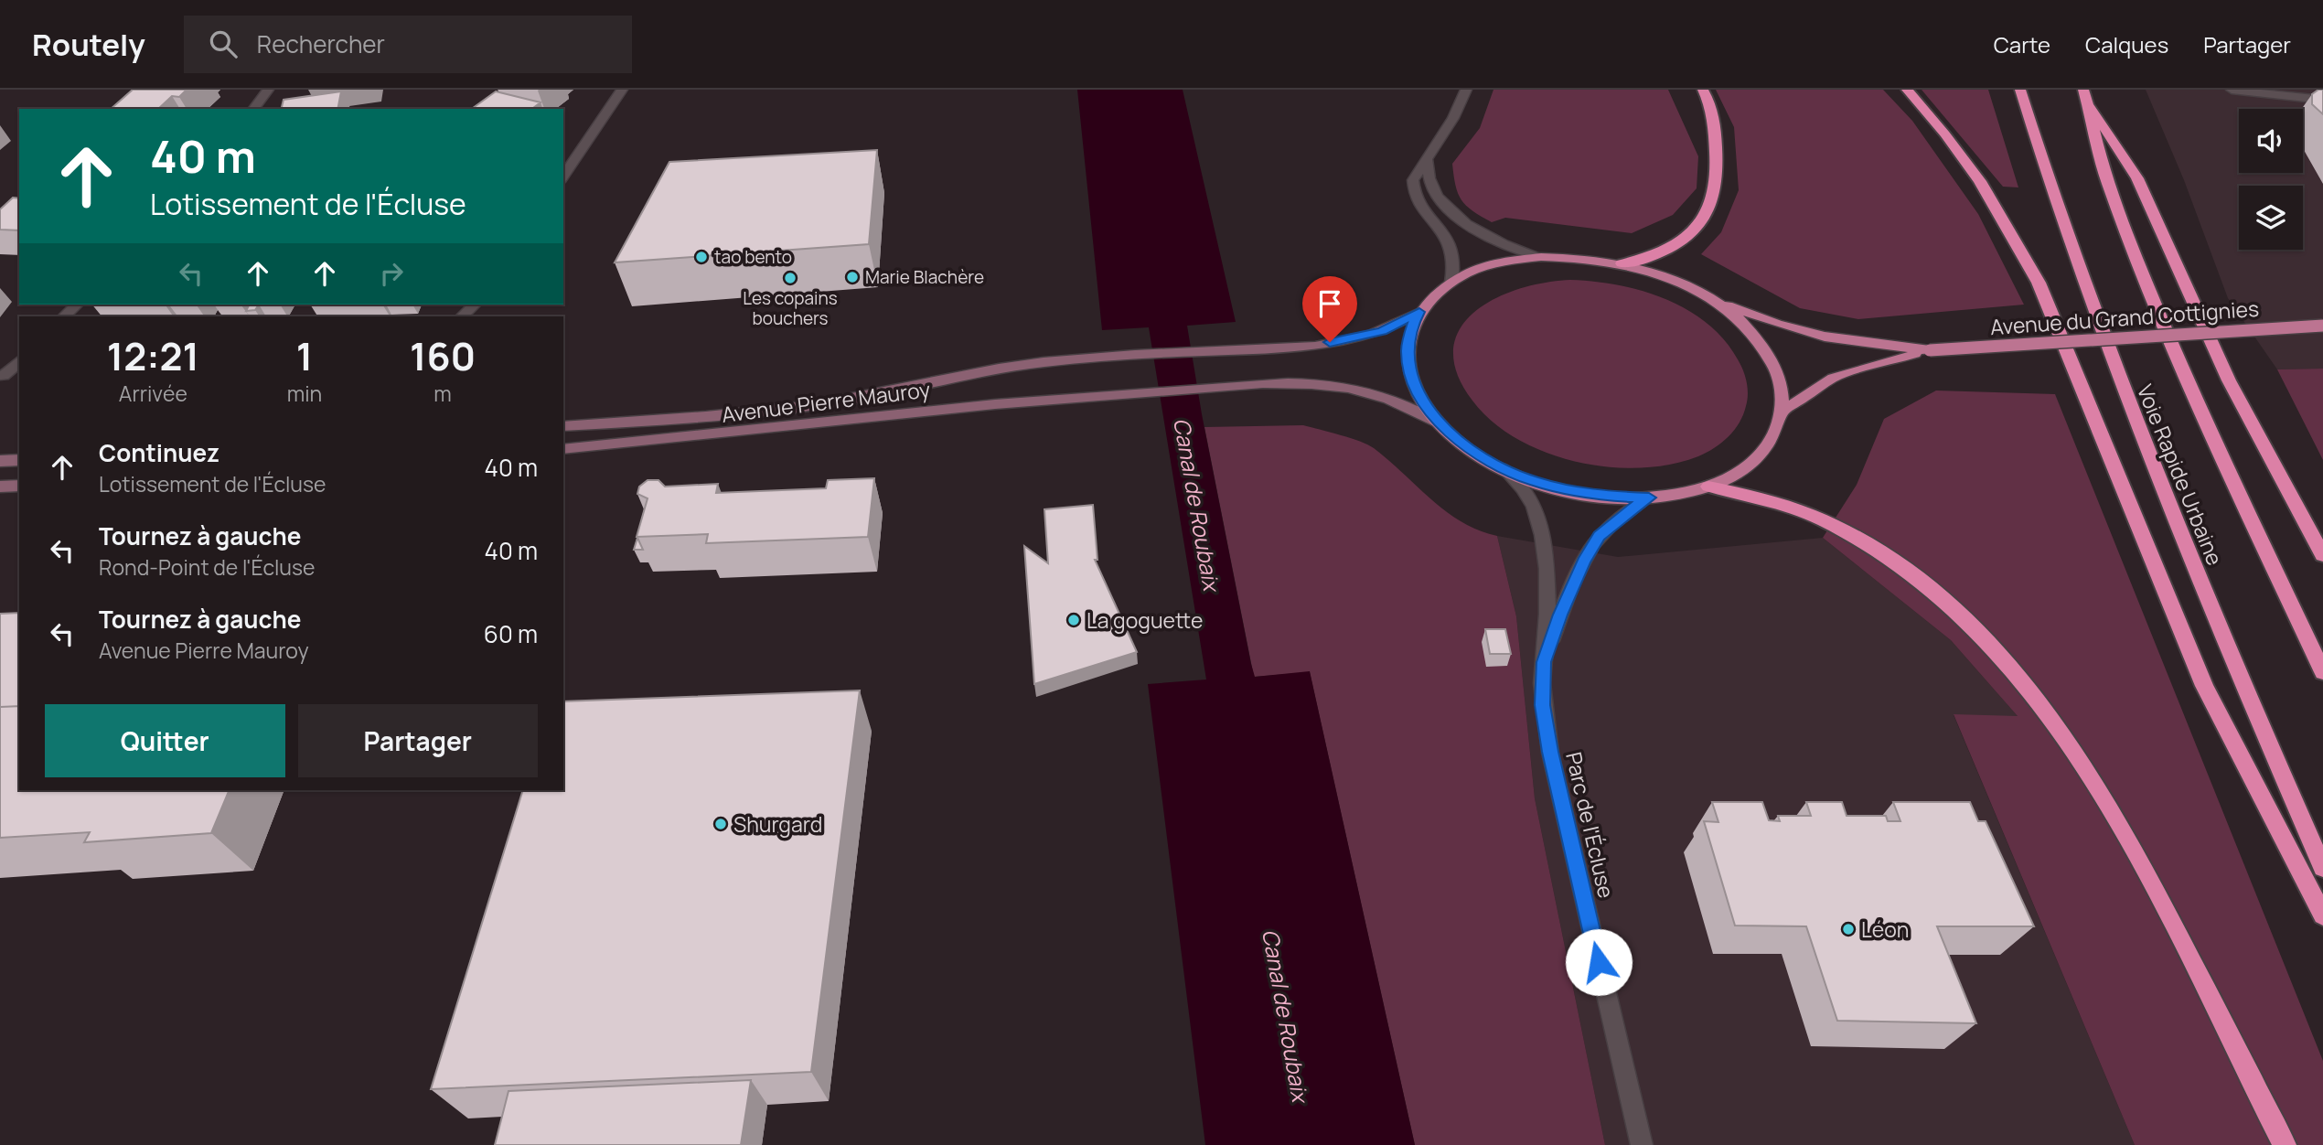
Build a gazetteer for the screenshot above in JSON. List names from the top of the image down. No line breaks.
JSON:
{"streets":{"highway":["Voie Rapide Urbaine"],"main road":["Avenue du Grand Cottignies","Avenue Pierre Mauroy"],"street":["Parc de l'Écluse"]},"water":["Canal de Roubaix"],"places":["tao bento","Marie Blachère","Les copains bouchers","La goguette","Shurgard","Léon"],"page":{"header":"Routely","search":"Rechercher","nav":["Carte","Calques","Partager"],"turn":["40 m","Lotissement de l'Écluse"],"eta":["12:21","Arrivée","1","min","160","m"],"list":[{"name":"Continuez","note":"Lotissement de l'Écluse","value":"40 m"},{"name":"Tournez à gauche","note":"Rond-Point de l'Écluse","value":"40 m"},{"name":"Tournez à gauche","note":"Avenue Pierre Mauroy","value":"60 m"}],"buttons":["Quitter","Partager"]}}
